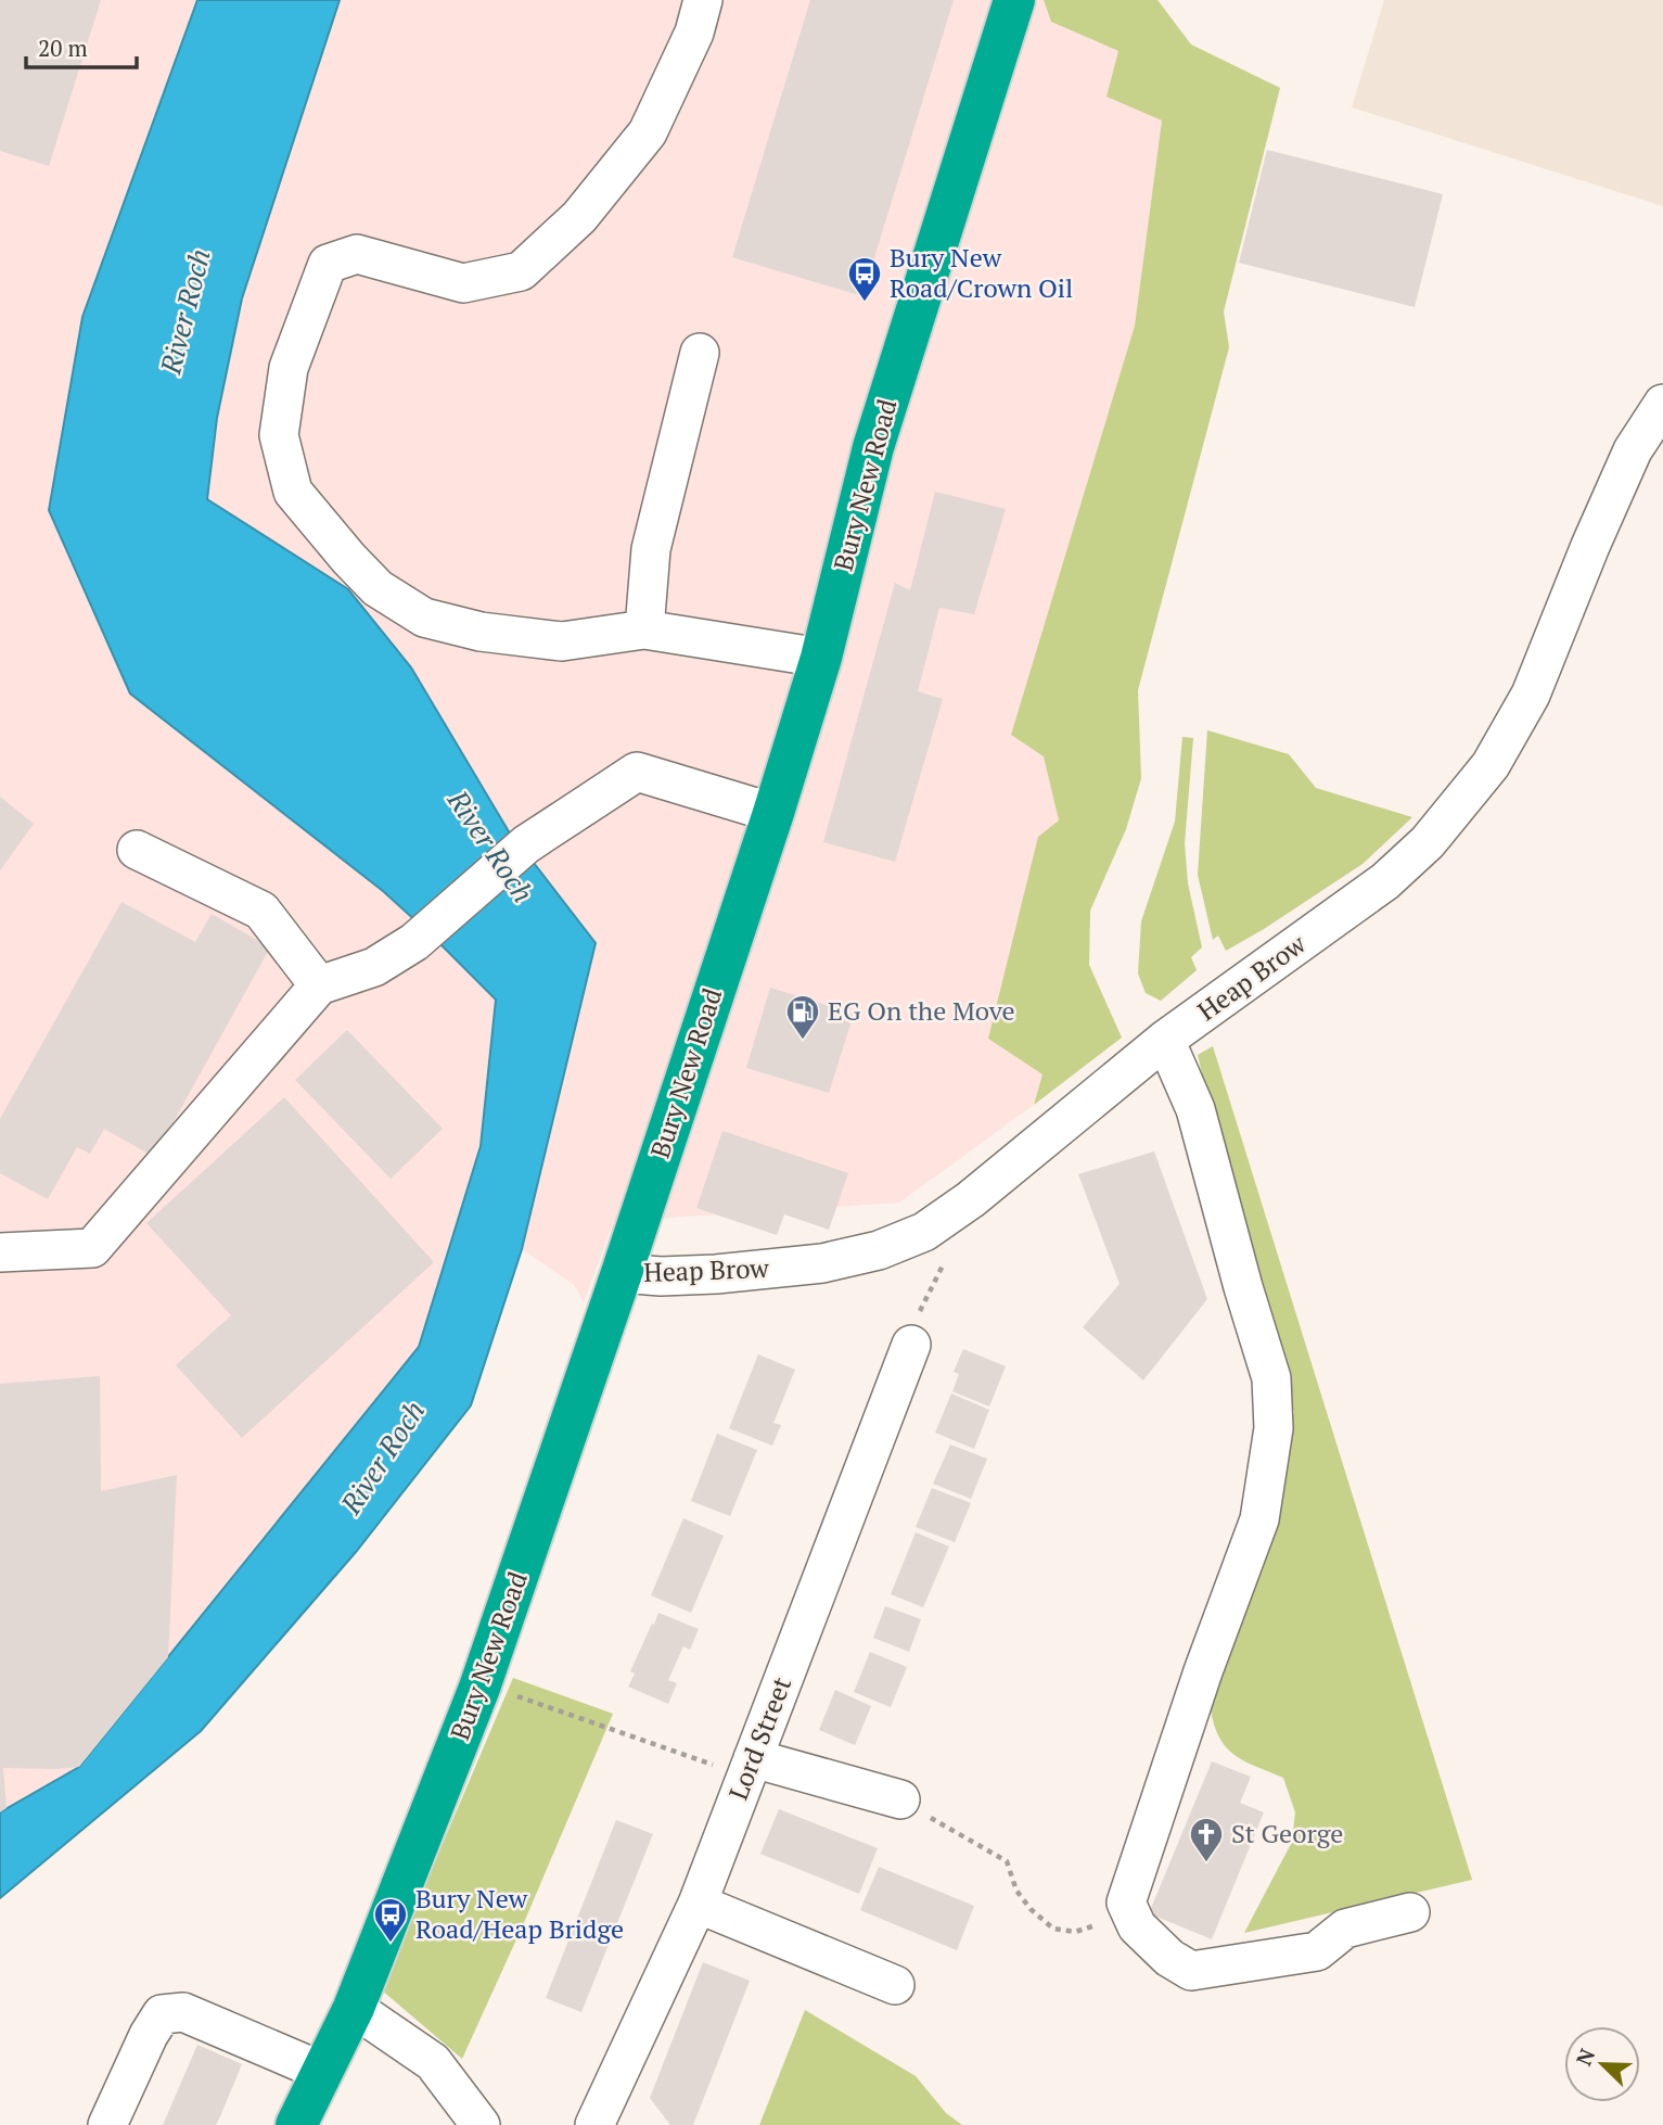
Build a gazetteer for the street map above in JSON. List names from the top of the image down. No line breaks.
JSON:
{"streets":{"highway":["Bury New Road"],"street":["Heap Brow","Lord Street"]},"crossings":[["Bury New Road","Heap Brow"]],"water":["River Roch"],"places":{"bus stop":["Bury New Road/Crown Oil","Bury New Road/Heap Bridge"],"fuel station":["EG On the Move"],"church":["St George"]},"scale_bar":"20 m","north":"top left"}
